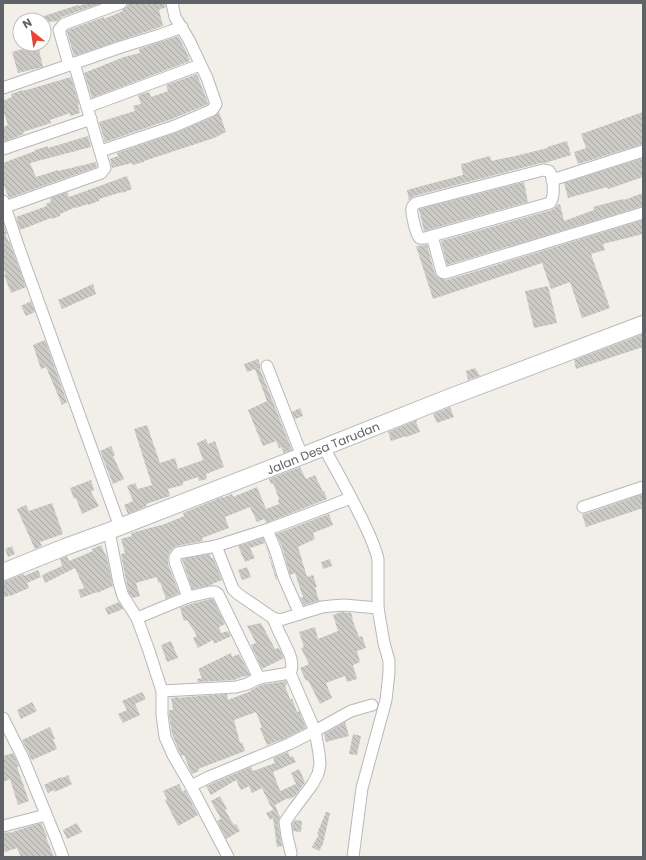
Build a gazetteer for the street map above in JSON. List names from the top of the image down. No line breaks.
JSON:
{"streets":{"street":["Jalan Desa Tarudan"]},"north":"top left"}
